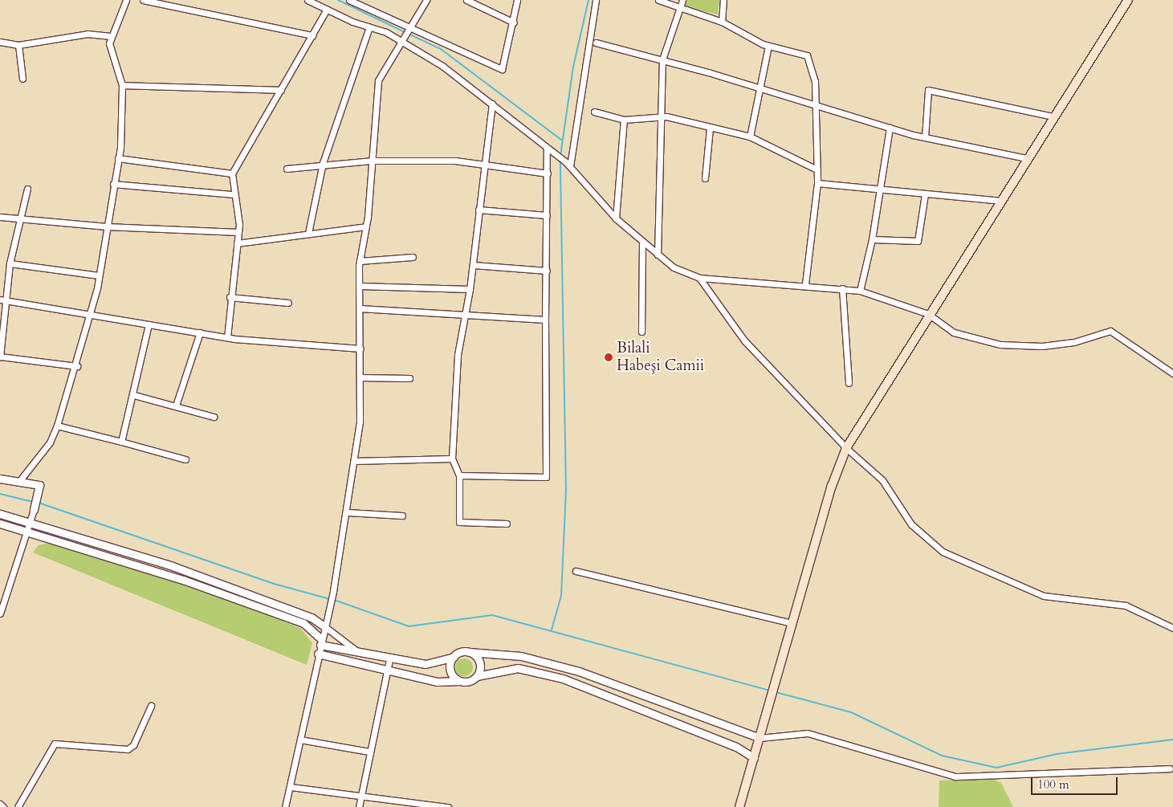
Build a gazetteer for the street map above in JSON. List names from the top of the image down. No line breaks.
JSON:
{"places":["Bilali Habeşi Camii"],"scale_bar":"100 m"}
